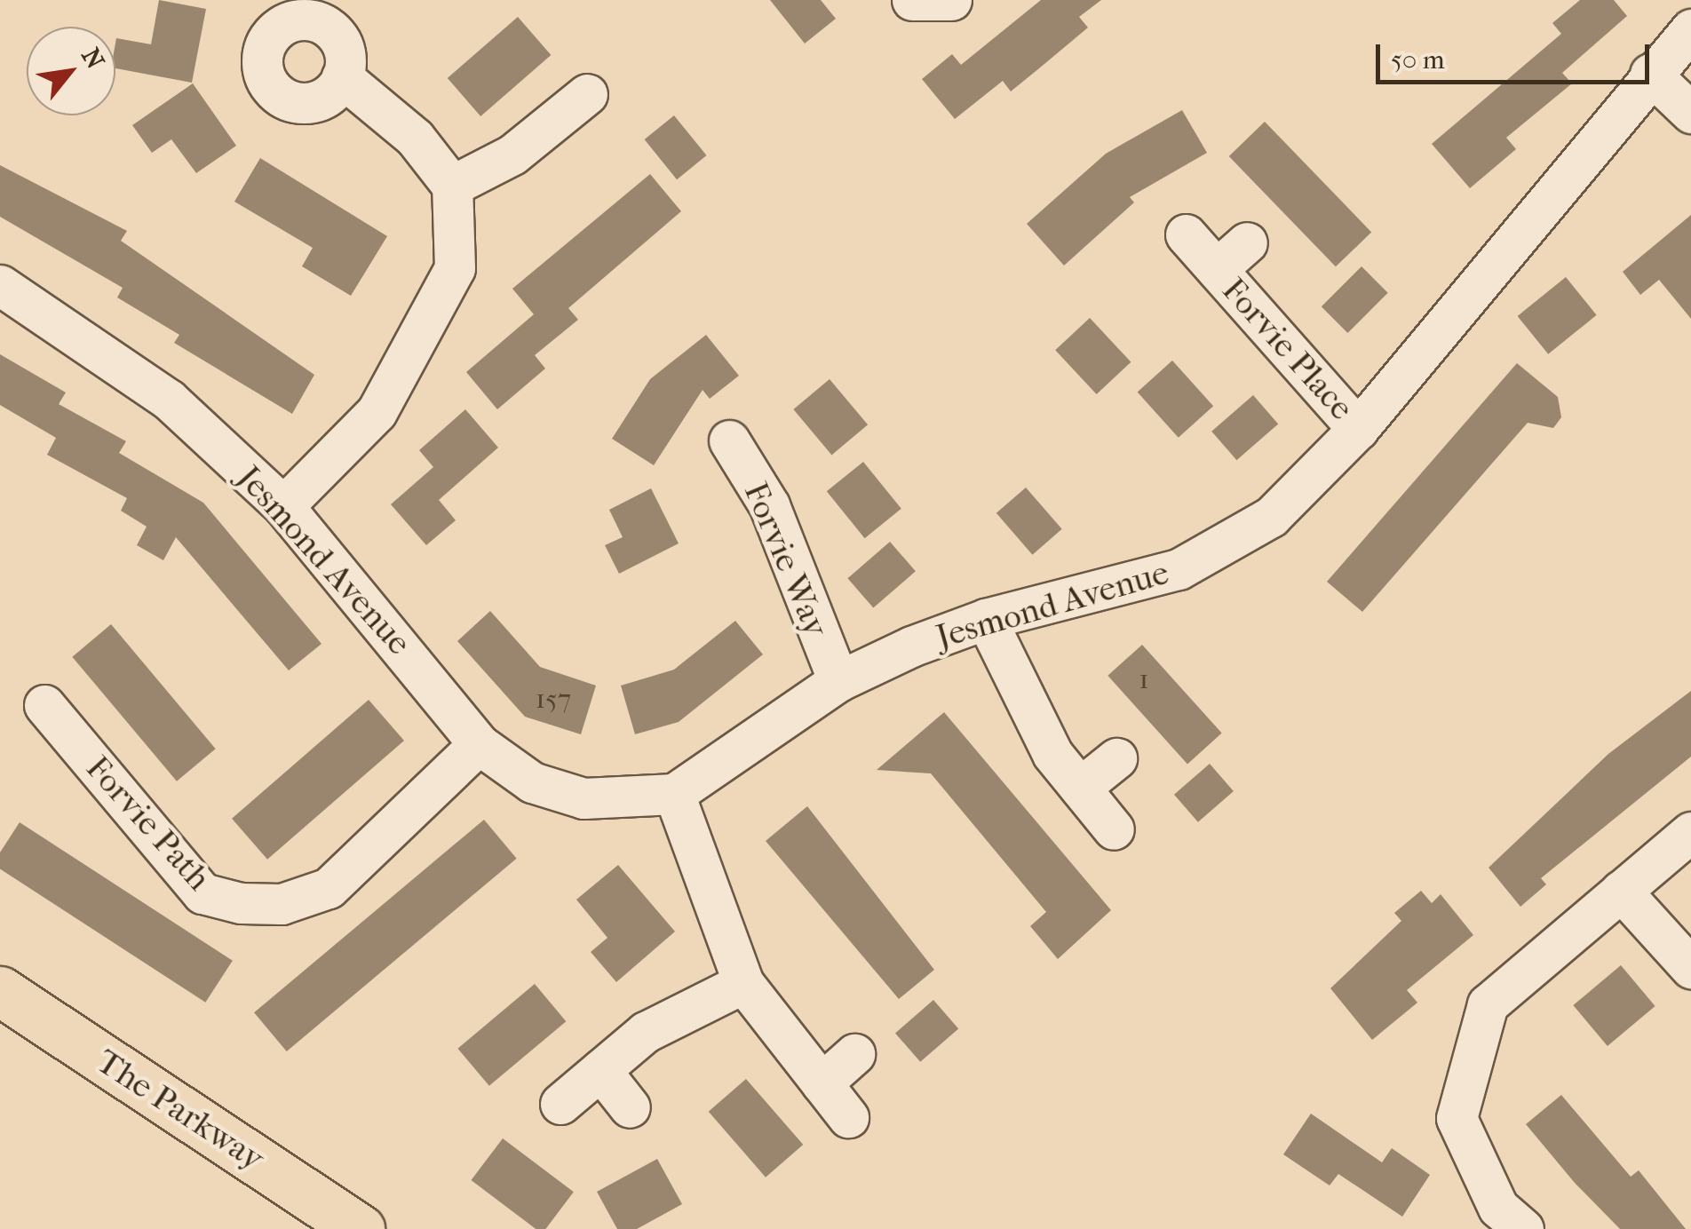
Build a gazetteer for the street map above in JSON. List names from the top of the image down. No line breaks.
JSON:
{"streets":{"main road":["The Parkway"],"street":["Forvie Place","Forvie Way","Jesmond Avenue","Forvie Path"]},"crossings":[["Forvie Place","Jesmond Avenue"],["Forvie Way","Jesmond Avenue"],["Jesmond Avenue","Forvie Path"]],"house_numbers":["1","157"],"scale_bar":"50 m","north":"top right"}
